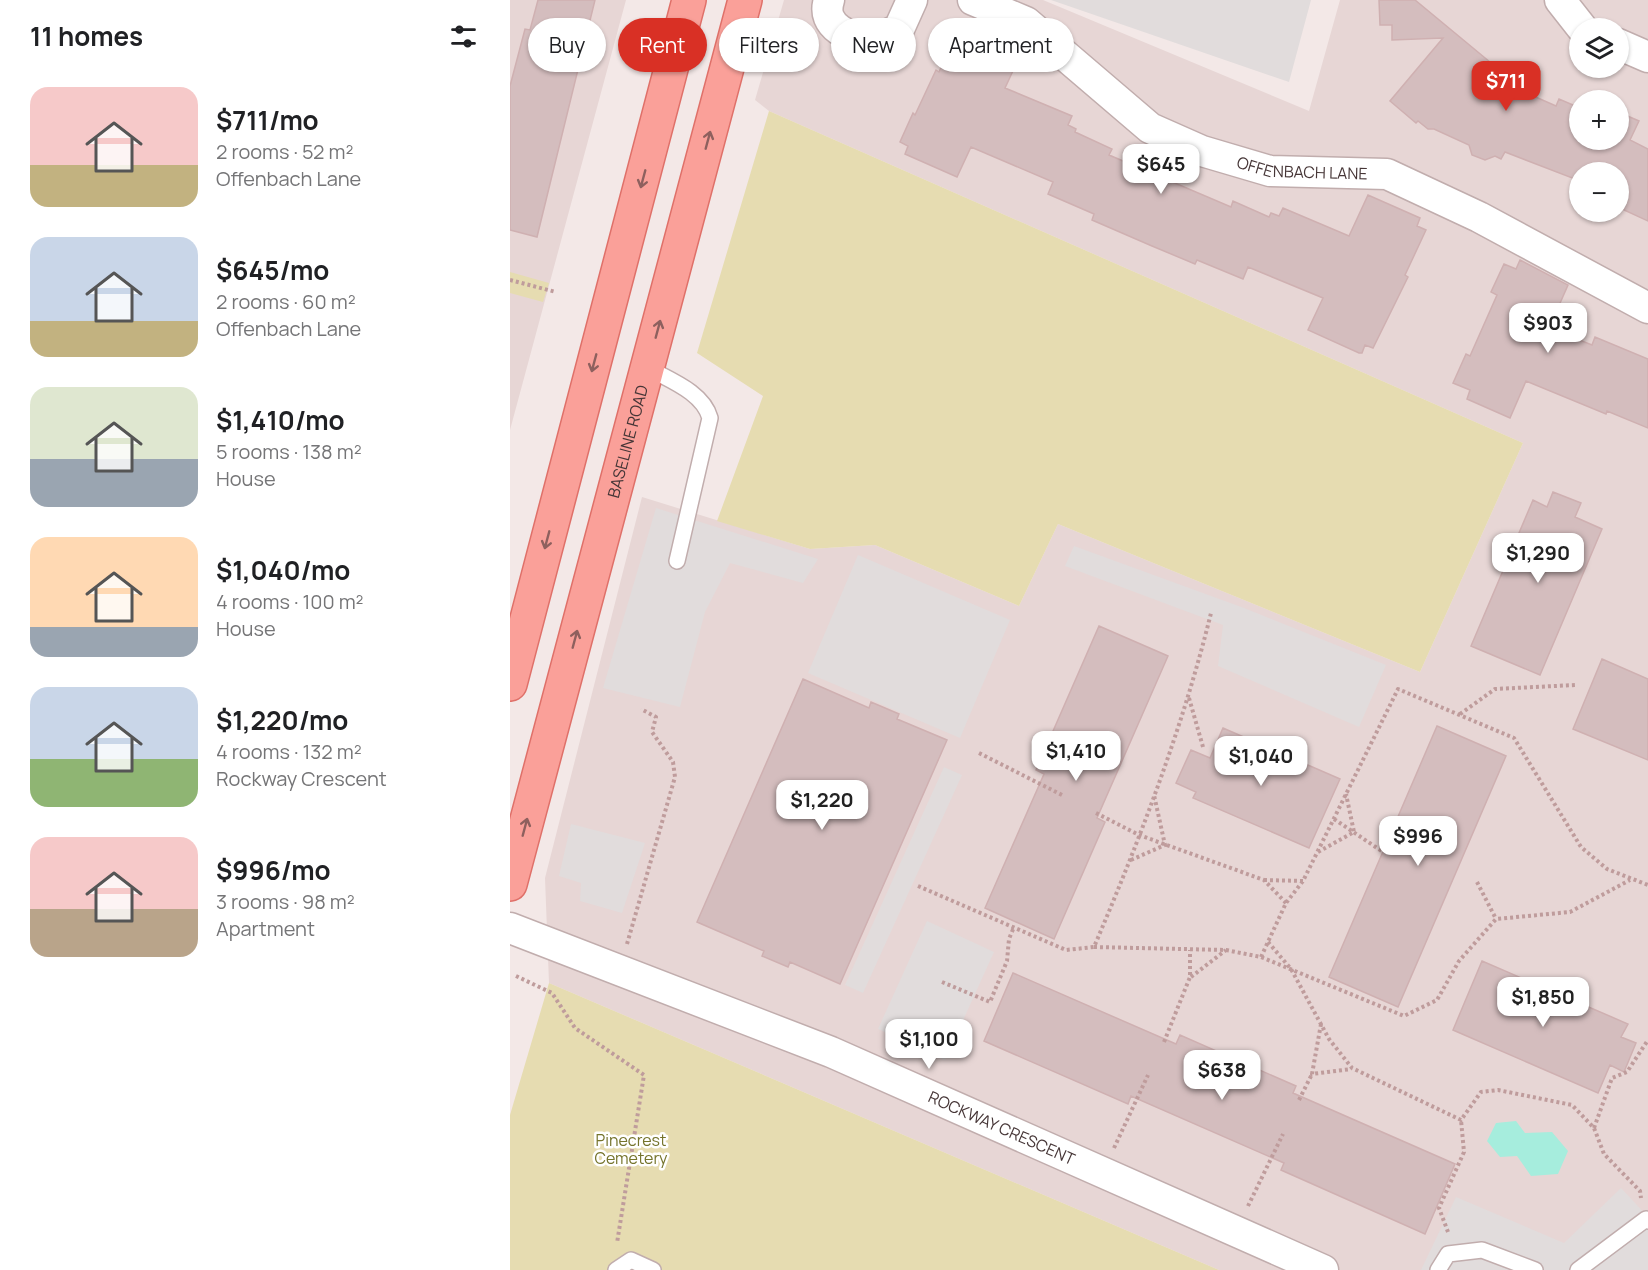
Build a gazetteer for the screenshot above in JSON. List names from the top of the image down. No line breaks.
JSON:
{"streets":{"main road":["BASELINE ROAD"],"street":["OFFENBACH LANE","ROCKWAY CRESCENT"]},"parks":["Pinecrest Cemetery"],"page":{"heading":"11 homes","map_buttons":["+","−"],"chip":["Buy","Rent","Filters","New","Apartment"],"price":["$711","$645","$903","$1,290","$1,410","$1,040","$1,220","$996","$1,850","$1,100","$638"],"list":[{"name":"$711/mo","note":"2 rooms · 52 m² · Offenbach Lane"},{"name":"$645/mo","note":"2 rooms · 60 m² · Offenbach Lane"},{"name":"$1,410/mo","note":"5 rooms · 138 m² · House"},{"name":"$1,040/mo","note":"4 rooms · 100 m² · House"},{"name":"$1,220/mo","note":"4 rooms · 132 m² · Rockway Crescent"},{"name":"$996/mo","note":"3 rooms · 98 m² · Apartment"}]}}
